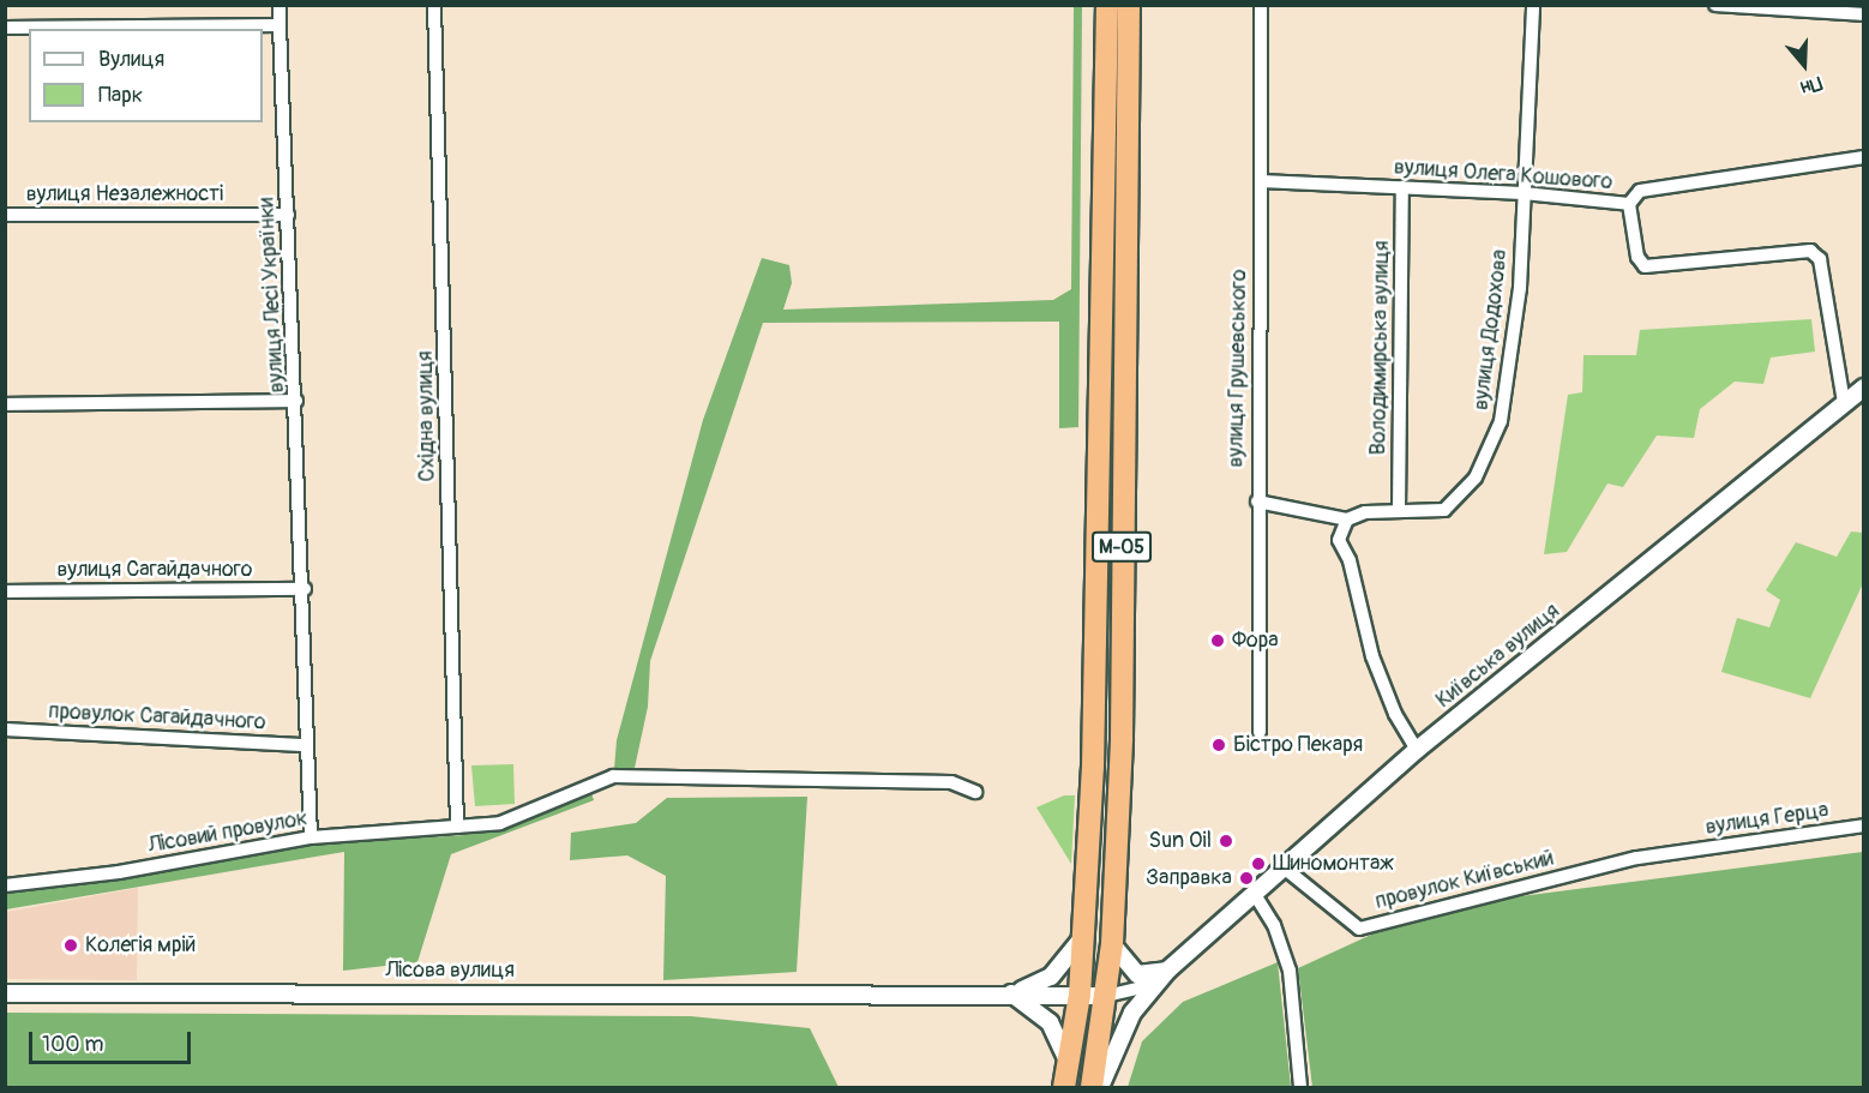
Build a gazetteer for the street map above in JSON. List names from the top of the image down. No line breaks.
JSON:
{"streets":{"highway":["М-05"],"street":["вулиця Олега Кошового","вулиця Незалежності","вулиця Лесі Українки","вулиця Додохова","Володимирська вулиця","вулиця Грушевського","Східна вулиця","вулиця Сагайдачного","Київська вулиця","провулок Сагайдачного","вулиця Герца","Лісовий провулок","провулок Київський","Лісова вулиця"]},"crossings":[["вулиця Олега Кошового","вулиця Додохова"],["вулиця Олега Кошового","Володимирська вулиця"],["вулиця Олега Кошового","вулиця Грушевського"],["вулиця Незалежності","вулиця Лесі Українки"],["вулиця Лесі Українки","вулиця Сагайдачного"],["вулиця Лесі Українки","провулок Сагайдачного"],["вулиця Лесі Українки","Лісовий провулок"],["вулиця Додохова","Володимирська вулиця"],["Східна вулиця","Лісовий провулок"],["М-05","Лісова вулиця"],["Київська вулиця","провулок Київський"],["вулиця Герца","провулок Київський"]],"places":["Фора","Бістро Пекаря","Sun Oil","Шиномонтаж","Заправка","Колегія мрій"],"legend":["Вулиця","Парк"],"scale_bar":"100 m","north":"bottom"}
